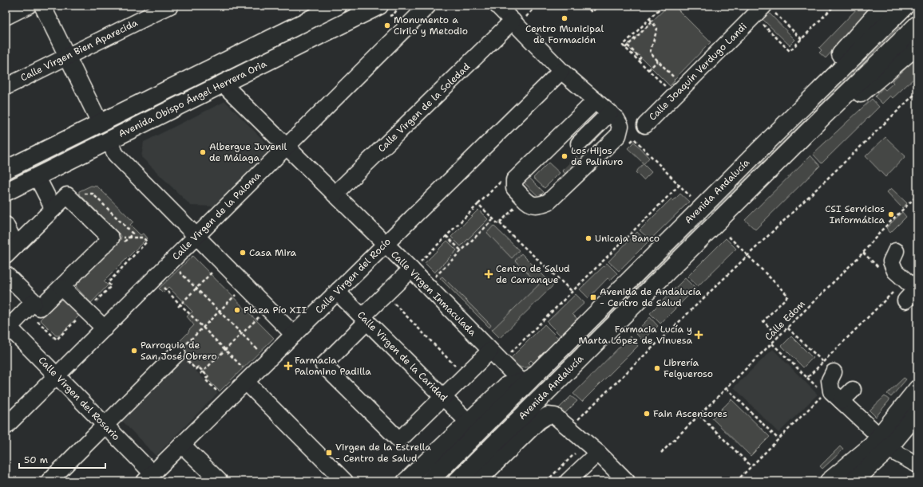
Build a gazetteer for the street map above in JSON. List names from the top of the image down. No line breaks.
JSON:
{"streets":{"main road":["Avenida Obispo Ángel Herrera Oria","Avenida Andalucía"],"street":["Calle Virgen Bien Aparecida","Calle Joaquín Verdugo Landi","Calle Virgen de la Soledad","Calle Virgen de la Paloma","Calle Virgen del Rocío","Calle Virgen Inmaculada","Calle Virgen de la Caridad","Calle Virgen del Rosario"],"path":["Calle Edom"]},"crossings":[["Avenida Obispo Ángel Herrera Oria","Calle Virgen Inmaculada"],["Calle Virgen de la Soledad","Calle Virgen Inmaculada"],["Avenida Andalucía","Calle Virgen Inmaculada"],["Calle Virgen de la Paloma","Calle Virgen Inmaculada"],["Calle Virgen de la Paloma","Calle Virgen del Rosario"],["Calle Virgen del Rocío","Calle Virgen Inmaculada"],["Calle Virgen del Rocío","Calle Virgen de la Caridad"],["Calle Virgen del Rocío","Calle Virgen del Rosario"]],"places":{"other":["Centro Municipal de Formación","Monumento a Cirilo y Metodio","Albergue Juvenil de Málaga","Los Hijos de Palinuro","CSI Servicios Informática","Unicaja Banco","Casa Mira","Plaza Pío XII","Parroquia de San José Obrero","Librería Felgueroso","Fain Ascensores"],"health":["Centro de Salud de Carranque","Farmacia Lucía y Marta López de Vinuesa","Farmacia Palomino Padilla"],"transit":["Avenida de Andalucía - Centro de Salud","Virgen de la Estrella - Centro de Salud"]},"scale_bar":"50 m"}
